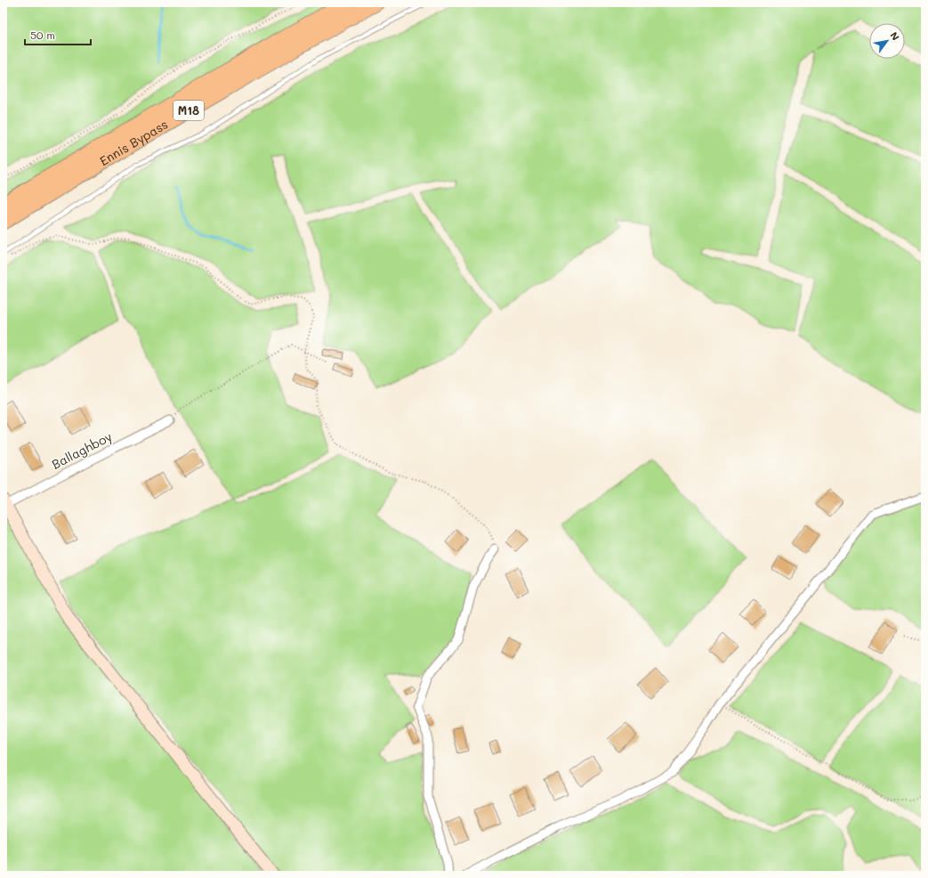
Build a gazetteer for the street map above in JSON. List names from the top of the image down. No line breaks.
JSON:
{"streets":{"highway":["M18","Ennis Bypass"],"street":["Ballaghboy"]},"scale_bar":"50 m","north":"top right"}
